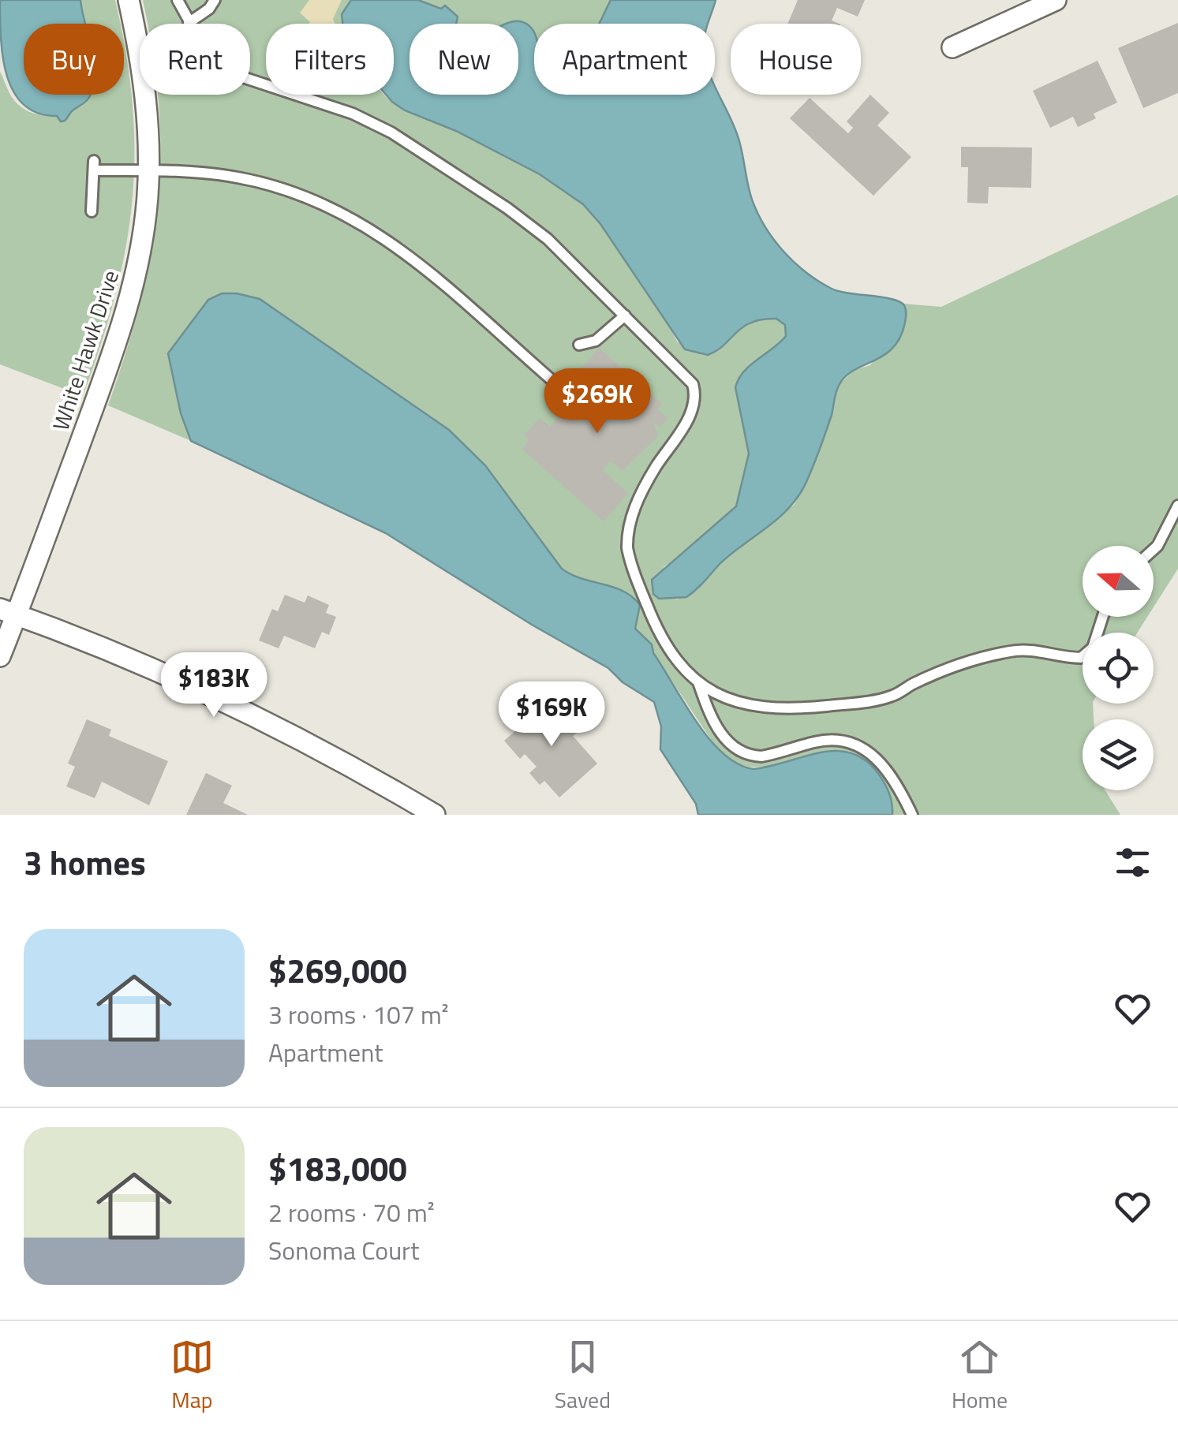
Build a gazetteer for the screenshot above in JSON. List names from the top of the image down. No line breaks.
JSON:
{"streets":{"street":["White Hawk Drive"]},"north":"left","page":{"chip":["Buy","Rent","Filters","New","Apartment","House"],"price":["$269K","$183K","$169K"],"heading":"3 homes","list":[{"name":"$269,000","note":"3 rooms · 107 m² · Apartment"},{"name":"$183,000","note":"2 rooms · 70 m² · Sonoma Court"}],"tabs":["Map","Saved","Home"]}}
